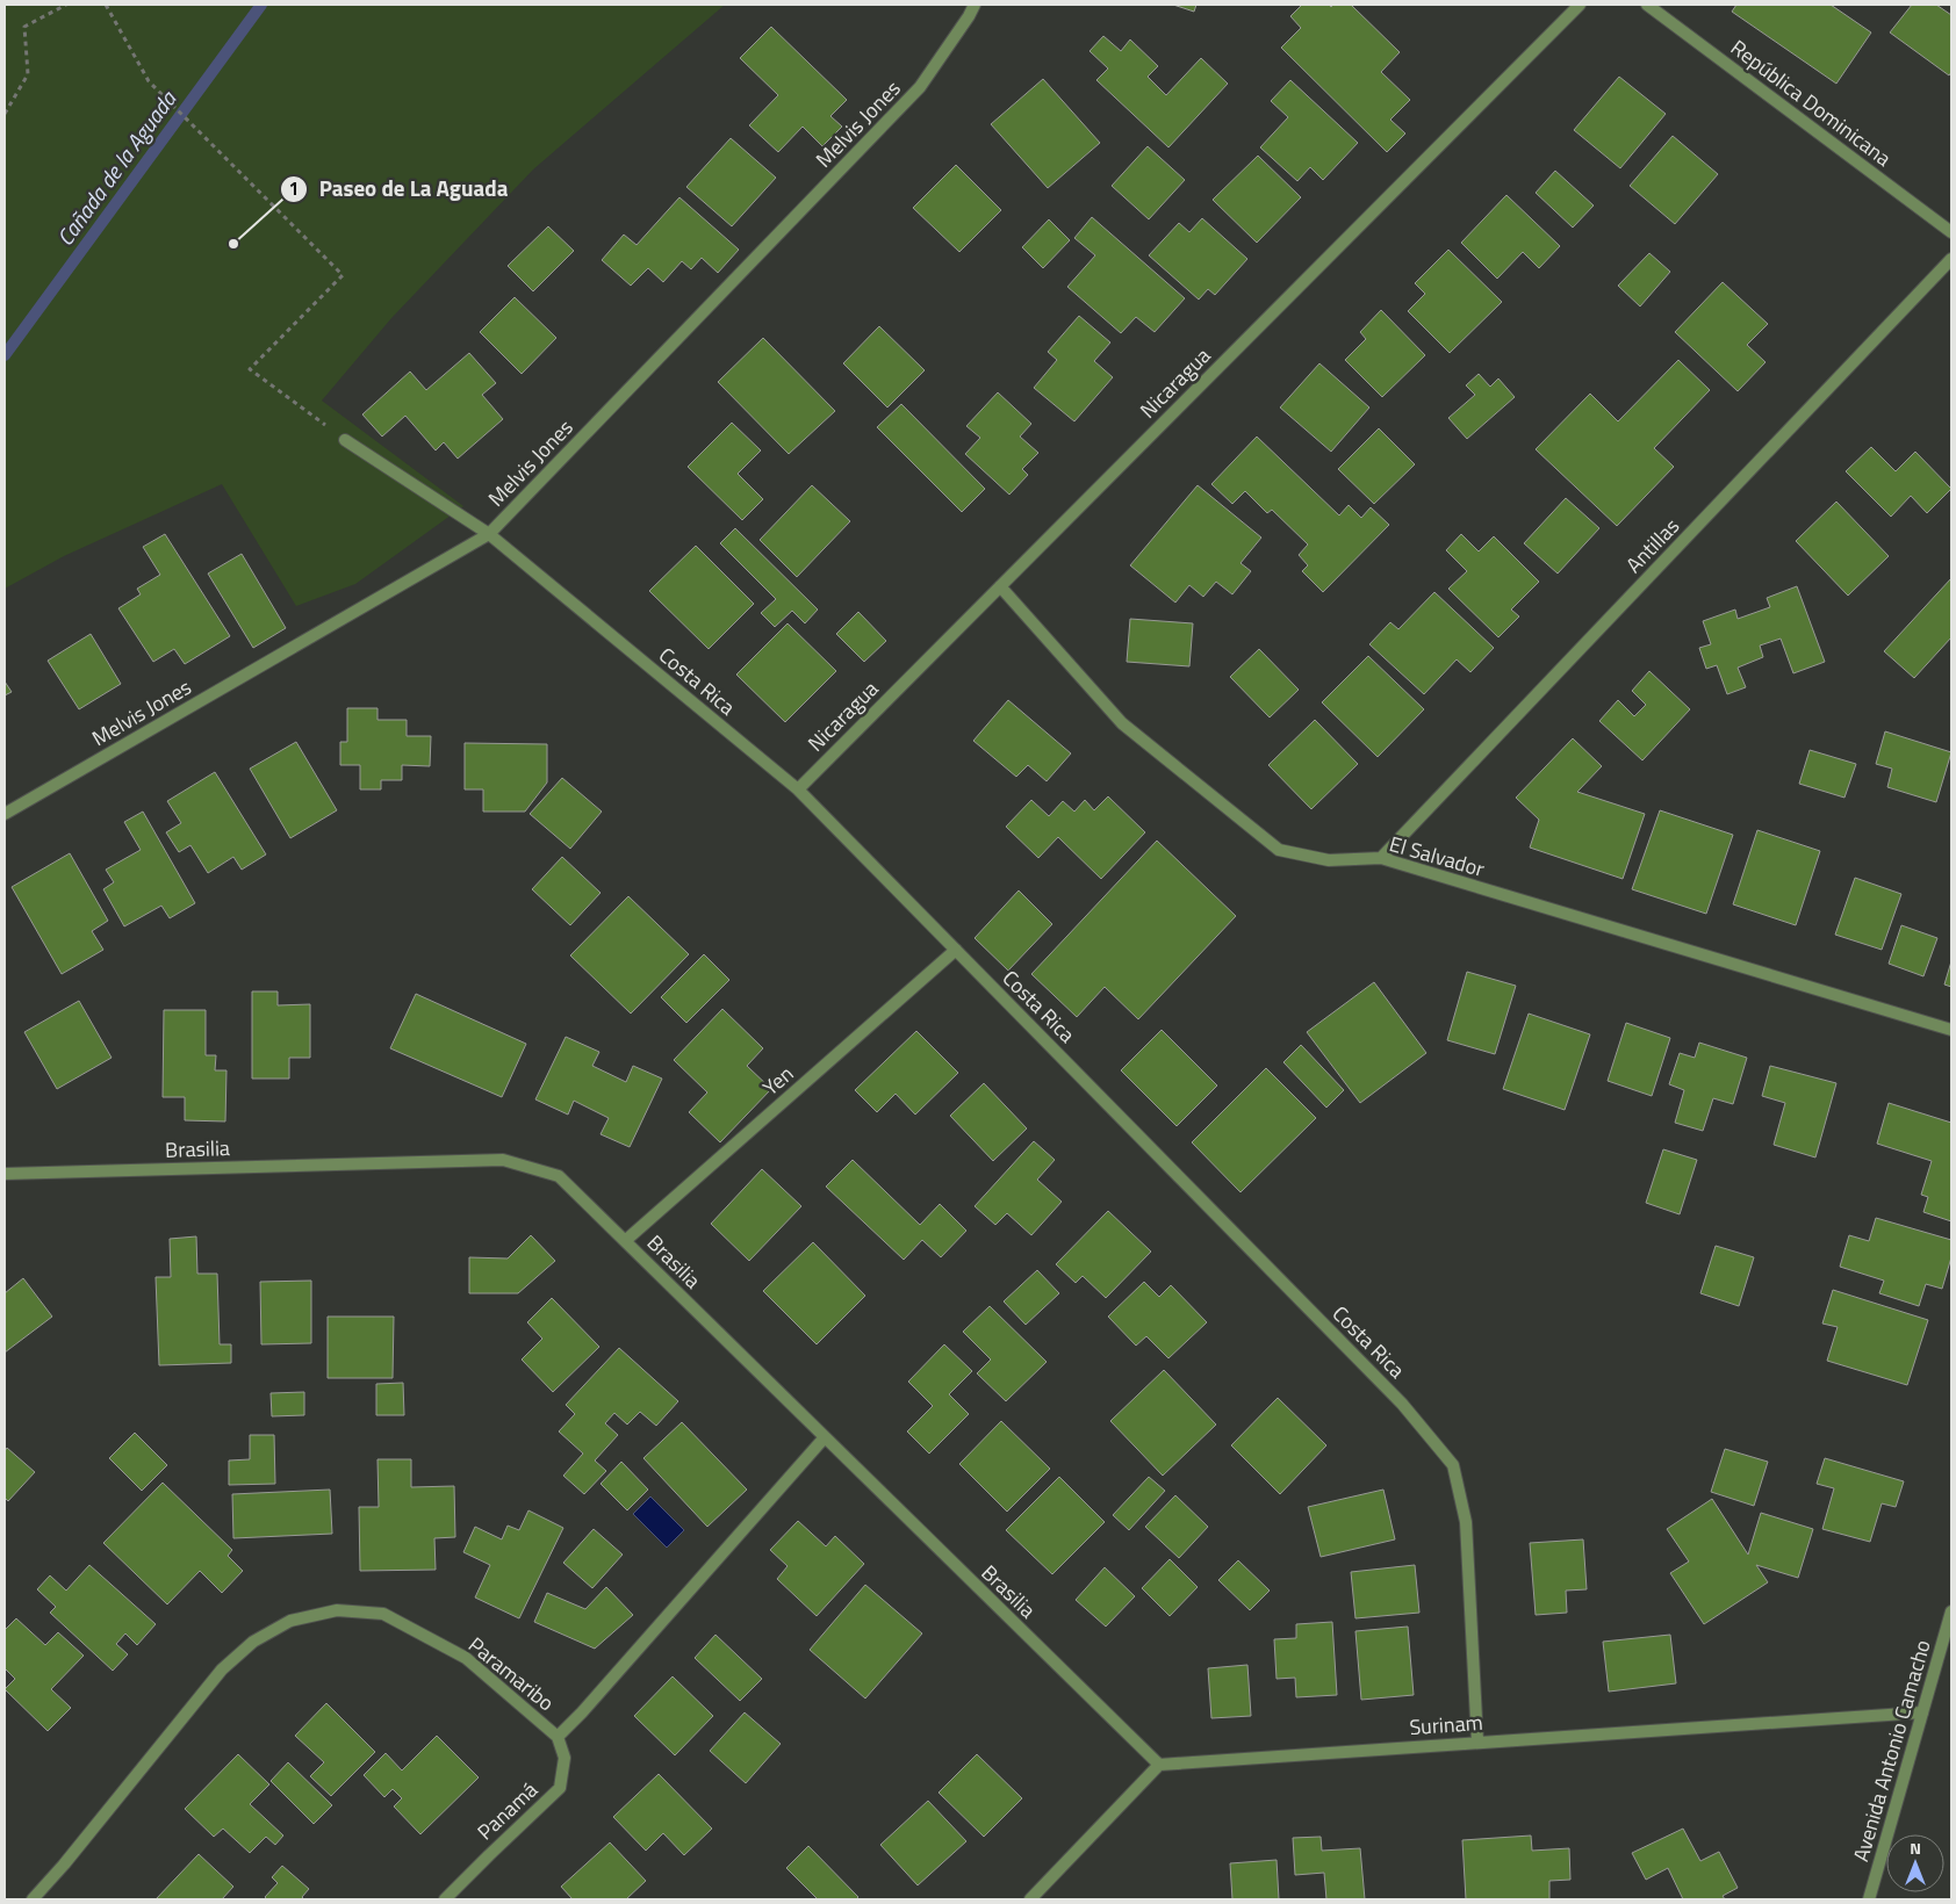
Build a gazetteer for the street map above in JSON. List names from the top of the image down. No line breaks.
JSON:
{"streets":{"street":["República Dominicana","Melvis Jones","Nicaragua","Antillas","Costa Rica","El Salvador","Yen","Brasilia","Paramaribo","Surinam","Avenida Antonio Camacho","Panamá"]},"crossings":[["Melvis Jones","Costa Rica"],["Nicaragua","Costa Rica"],["Nicaragua","El Salvador"],["Antillas","El Salvador"],["Costa Rica","Yen"],["Costa Rica","Surinam"],["Yen","Brasilia"],["Brasilia","Paramaribo"],["Brasilia","Surinam"],["Paramaribo","Panamá"],["Surinam","Avenida Antonio Camacho"]],"water":["Cañada de la Aguada"],"places":["Paseo de La Aguada"],"north":"top"}
